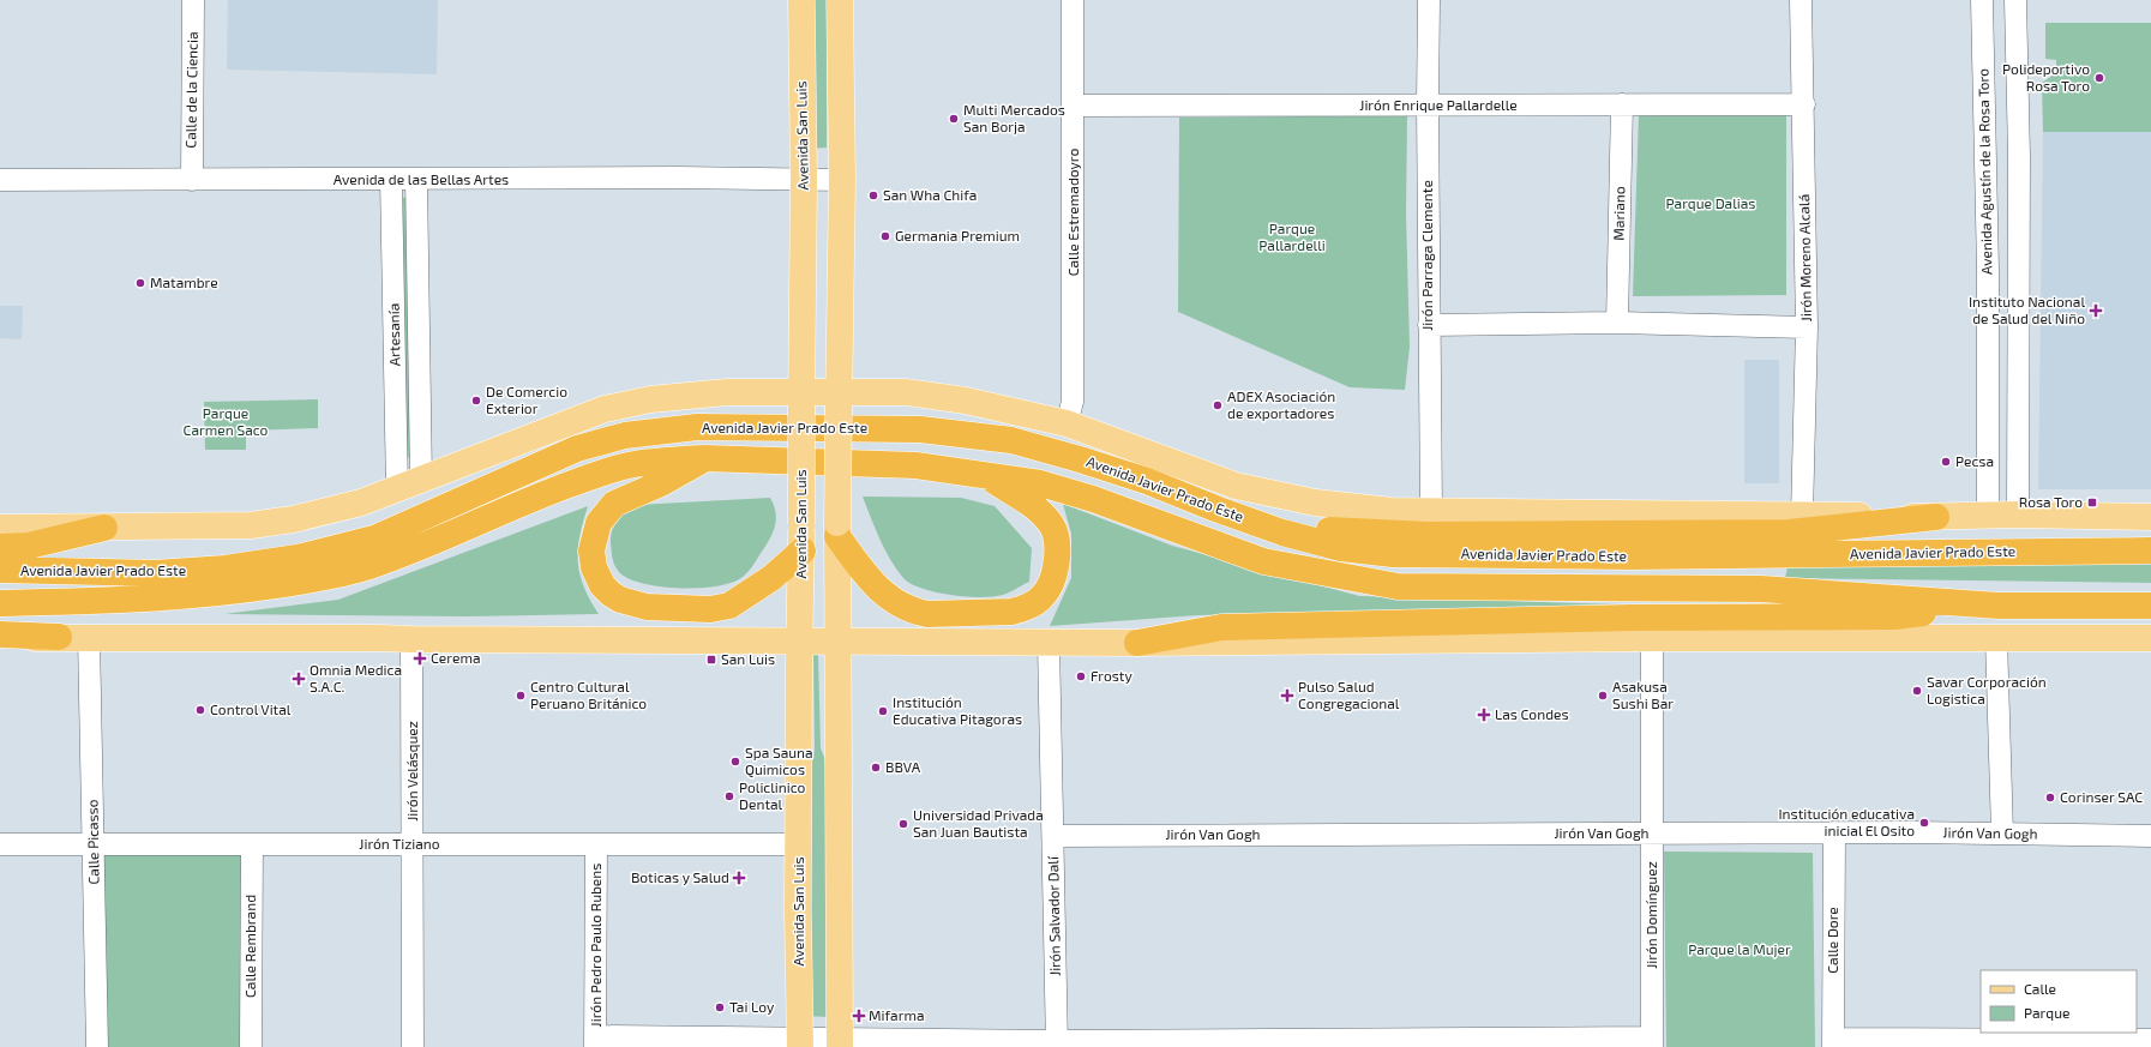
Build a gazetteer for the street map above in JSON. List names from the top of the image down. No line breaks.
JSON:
{"streets":{"highway":["Avenida Javier Prado Este"],"main road":["Avenida San Luis"],"street":["Calle de la Ciencia","Jirón Enrique Pallardelle","Avenida Agustín de la Rosa Toro","Avenida de las Bellas Artes","Calle Estremadoyro","Mariano","Jirón Parraga Clemente","Jirón Moreno Alcalá","Artesanía","Jirón Velásquez","Jirón Van Gogh","Calle Picasso","Jirón Tiziano","Jirón Domínguez","Jirón Salvador Dalí","Calle Dore","Jirón Pedro Paulo Rubens","Calle Rembrand"]},"crossings":[["Calle de la Ciencia","Avenida de las Bellas Artes"],["Jirón Enrique Pallardelle","Calle Estremadoyro"],["Jirón Enrique Pallardelle","Mariano"],["Jirón Enrique Pallardelle","Jirón Parraga Clemente"],["Jirón Enrique Pallardelle","Jirón Moreno Alcalá"],["Avenida San Luis","Avenida de las Bellas Artes"],["Avenida San Luis","Avenida Javier Prado Este"],["Avenida San Luis","Jirón Tiziano"],["Avenida Agustín de la Rosa Toro","Avenida Javier Prado Este"],["Avenida de las Bellas Artes","Artesanía"],["Calle Estremadoyro","Avenida Javier Prado Este"],["Jirón Parraga Clemente","Avenida Javier Prado Este"],["Jirón Moreno Alcalá","Avenida Javier Prado Este"],["Artesanía","Avenida Javier Prado Este"],["Jirón Velásquez","Jirón Tiziano"],["Jirón Van Gogh","Jirón Domínguez"],["Jirón Van Gogh","Jirón Salvador Dalí"],["Jirón Van Gogh","Calle Dore"],["Calle Picasso","Jirón Tiziano"],["Jirón Tiziano","Jirón Pedro Paulo Rubens"],["Jirón Tiziano","Calle Rembrand"]],"parks":["Parque Dalias","Parque Pallardelli","Parque Carmen Saco","Parque la Mujer"],"places":{"other":["Polideportivo Rosa Toro","Multi Mercados San Borja","San Wha Chifa","Germania Premium","Matambre","De Comercio Exterior","ADEX Asociación de exportadores","Pecsa","Frosty","Savar Corporación Logistica","Centro Cultural Peruano Británico","Asakusa Sushi Bar","Control Vital","Institución Educativa Pitagoras","Spa Sauna Quimicos","BBVA","Policlinico Dental","Corinser SAC","Institución educativa inicial El Osito","Universidad Privada San Juan Bautista","Tai Loy"],"health":["Instituto Nacional de Salud del Niño","Cerema","Omnia Medica S.A.C.","Pulso Salud Congregacional","Las Condes","Boticas y Salud","Mifarma"],"transit":["Rosa Toro","San Luis"]},"legend":["Calle","Parque"]}
